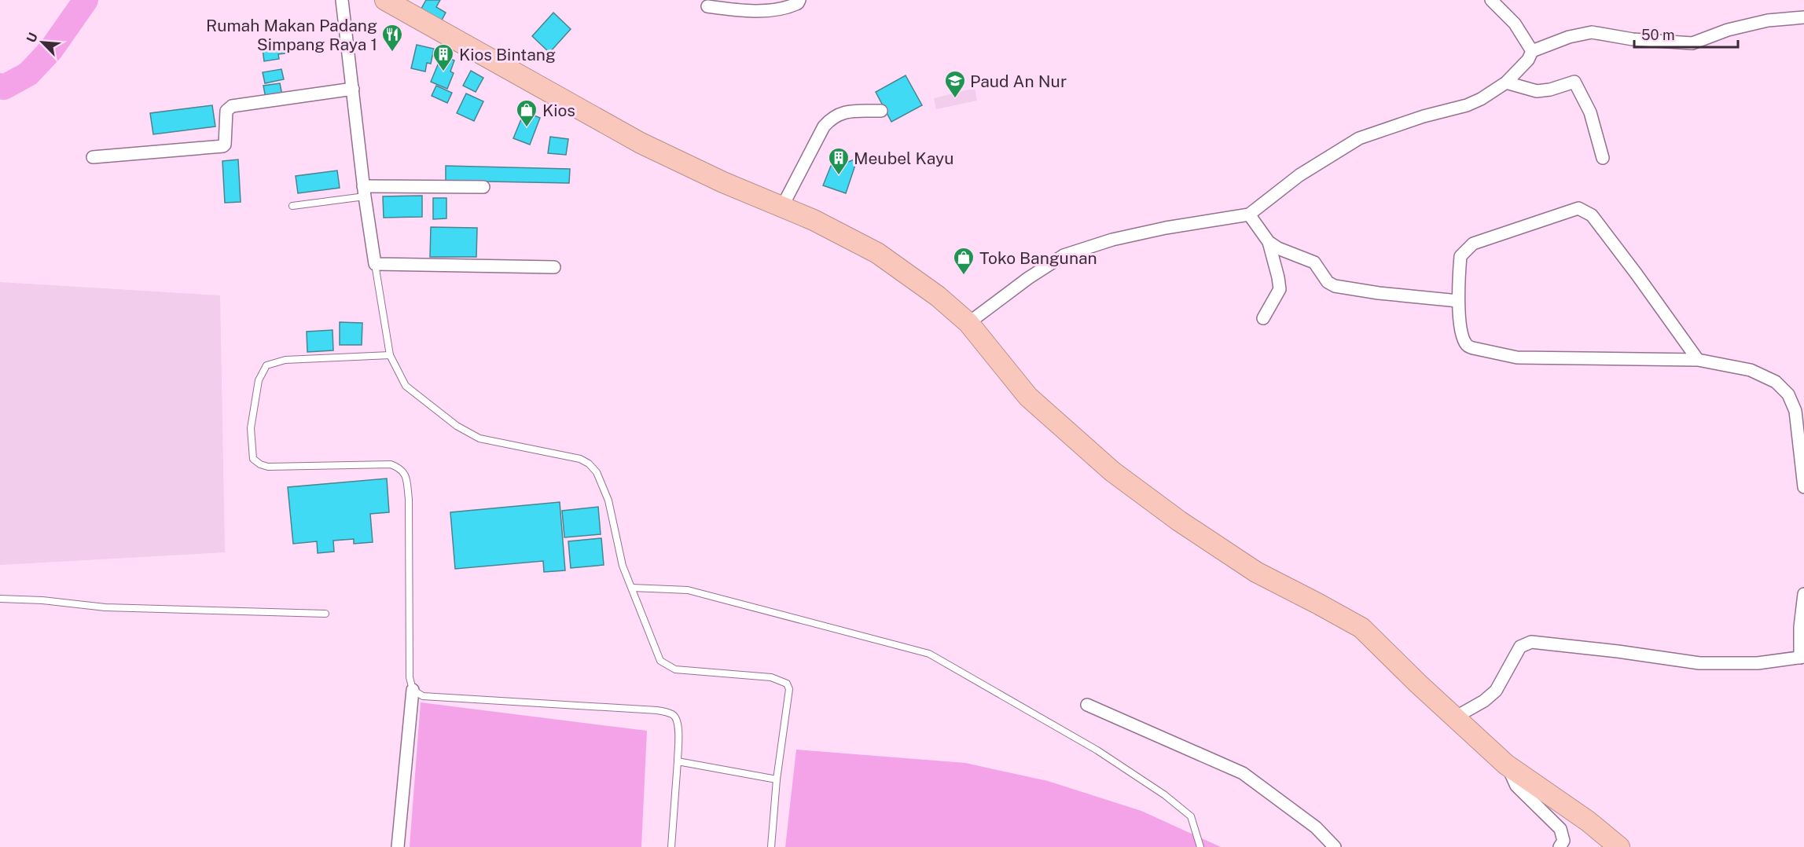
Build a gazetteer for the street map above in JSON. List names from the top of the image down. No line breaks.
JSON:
{"places":{"restaurant":["Rumah Makan Padang Simpang Raya 1"],"building":["Kios Bintang","Meubel Kayu"],"school or university":["Paud An Nur"],"shop":["Kios","Toko Bangunan"]},"scale_bar":"50 m","north":"top left"}
